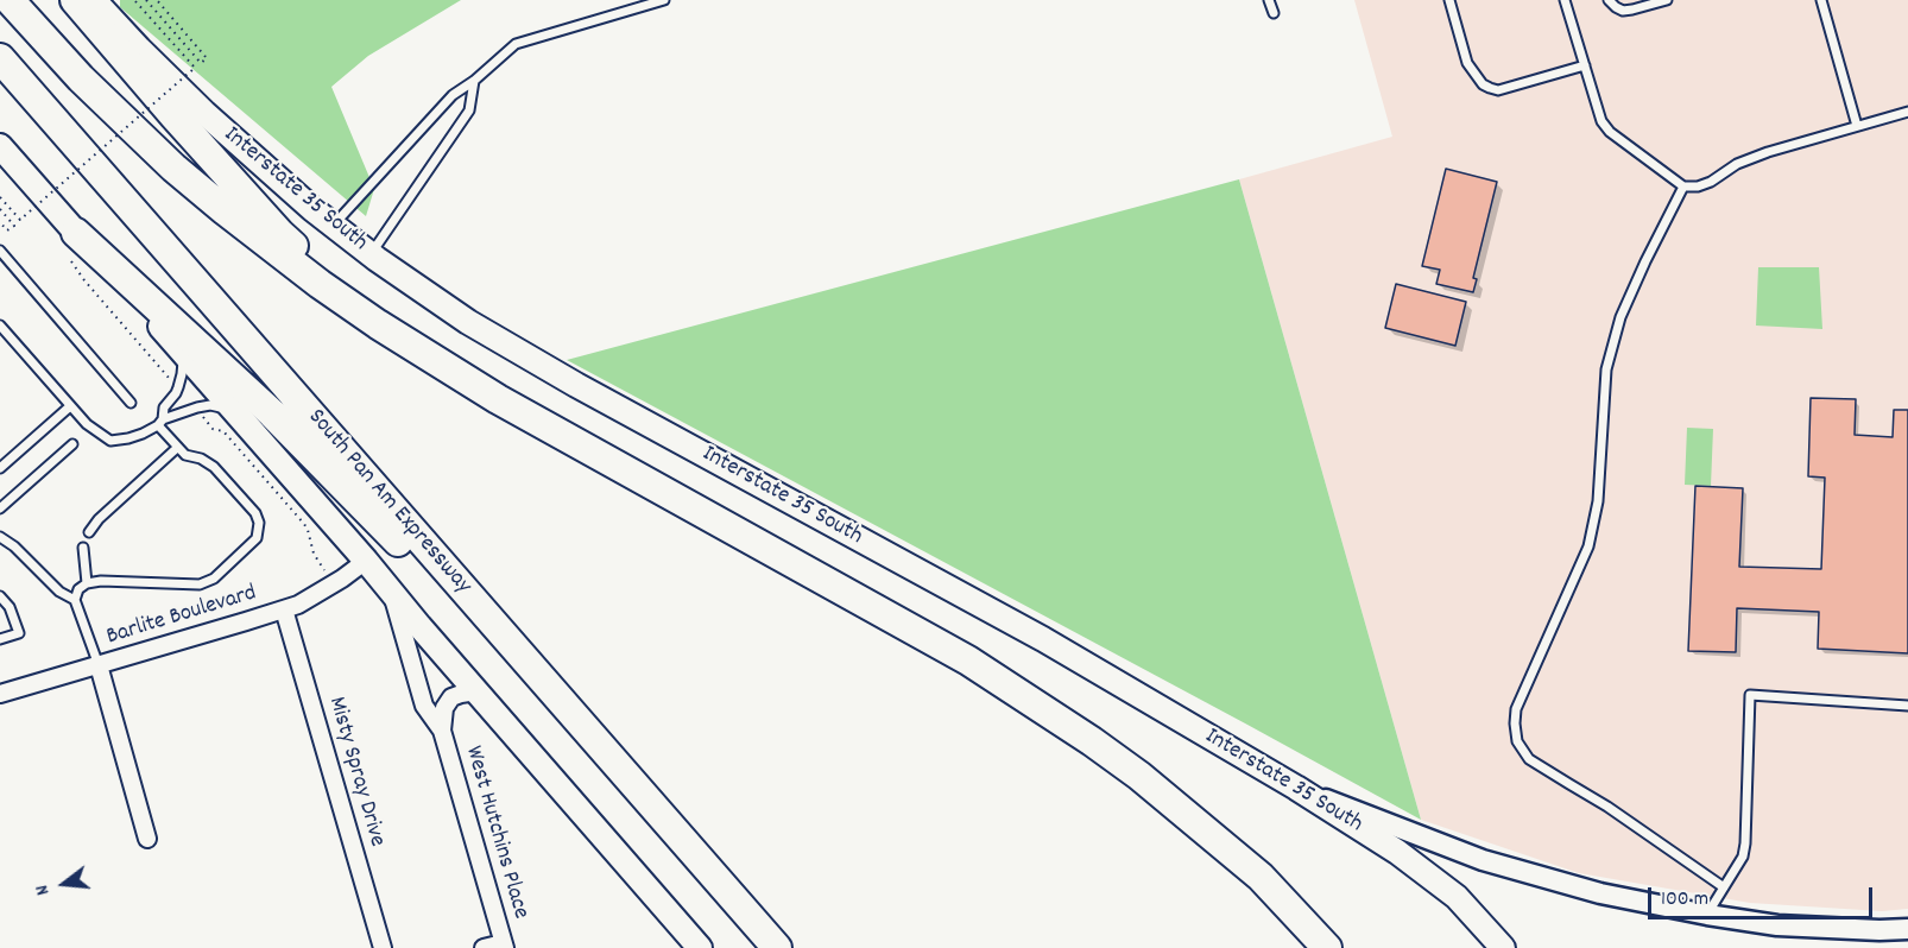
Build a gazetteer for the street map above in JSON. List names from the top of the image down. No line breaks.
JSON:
{"streets":{"highway":["South Pan Am Expressway"],"main road":["Interstate 35 South"],"street":["Barlite Boulevard","Misty Spray Drive","West Hutchins Place"]},"crossings":[["Barlite Boulevard","Misty Spray Drive"]],"scale_bar":"100 m","north":"left"}
